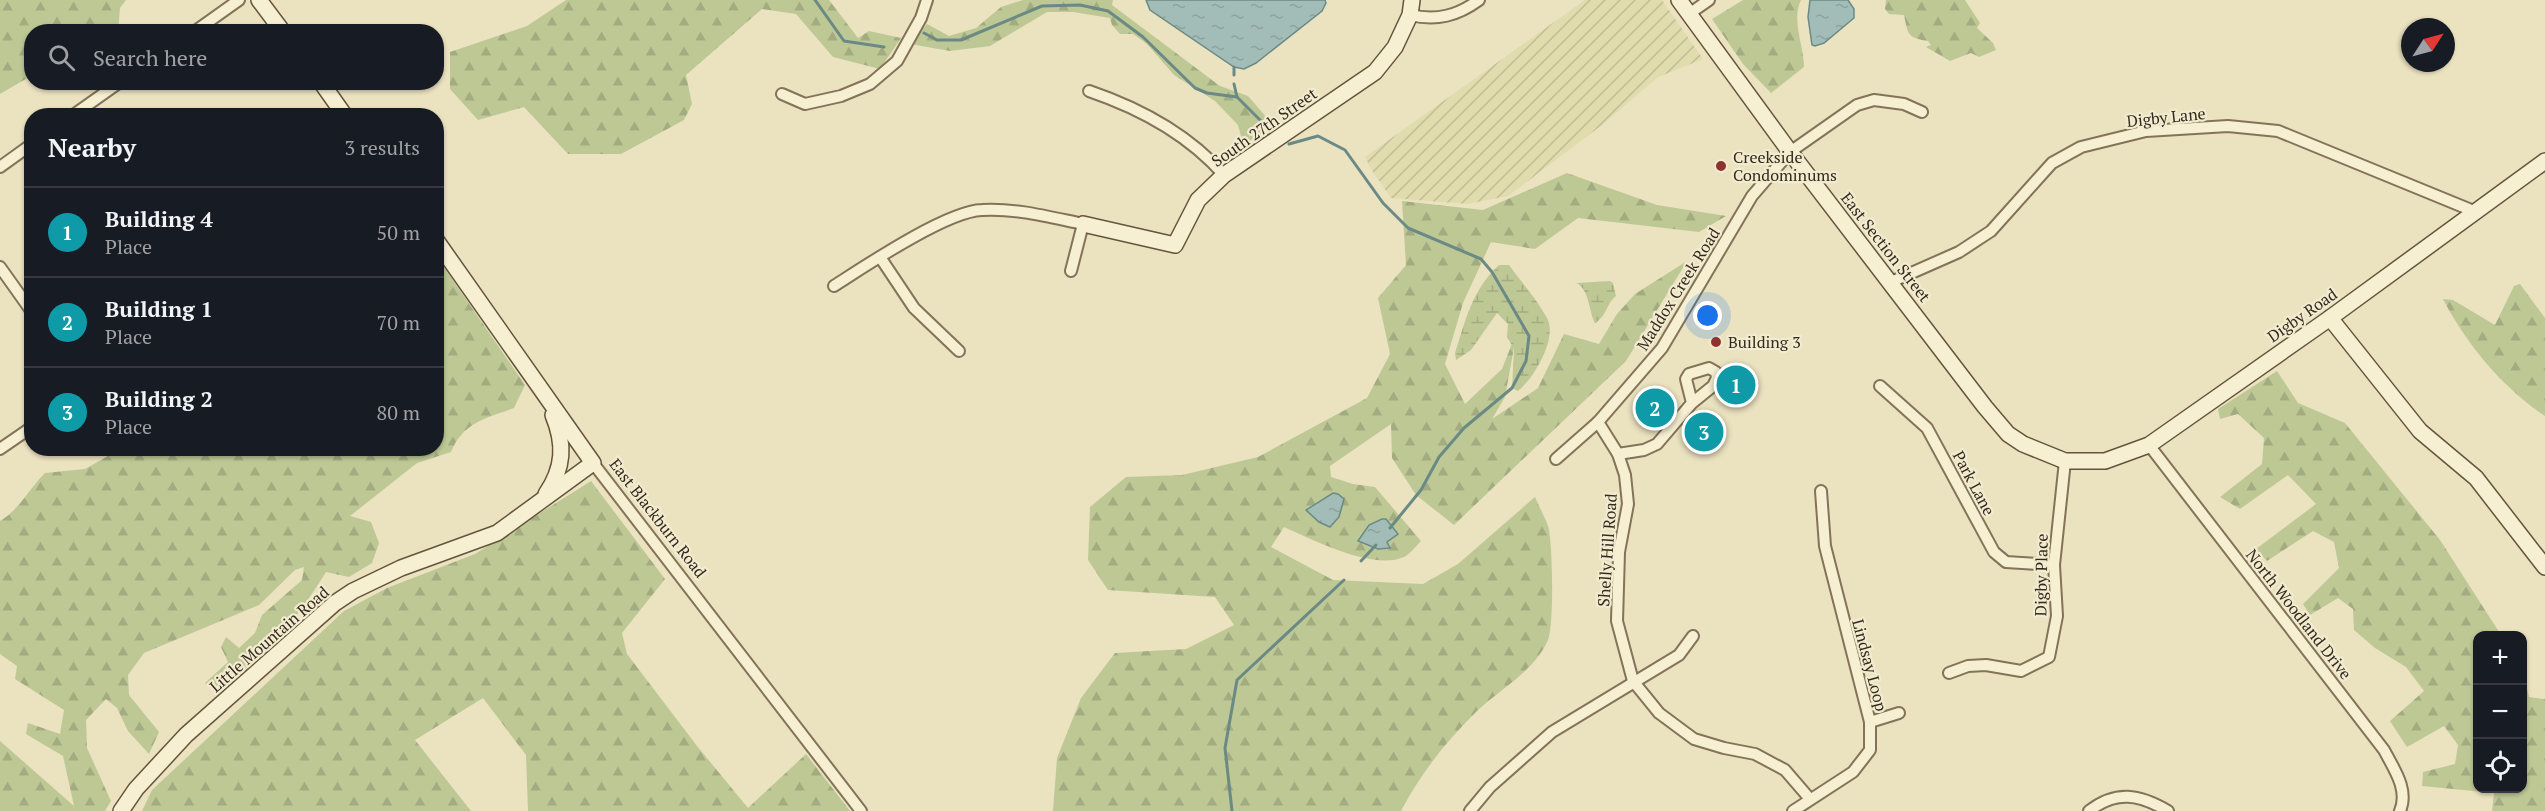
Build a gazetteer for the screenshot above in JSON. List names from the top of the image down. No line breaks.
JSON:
{"streets":{"street":["Digby Lane","South 27th Street","East Section Street","Maddox Creek Road","Digby Road","Park Lane","East Blackburn Road","Shelly Hill Road","Digby Place","North Woodland Drive","Little Mountain Road","Lindsay Loop"]},"crossings":[["Digby Lane","East Section Street"],["Digby Lane","Digby Road"],["East Section Street","Maddox Creek Road"],["East Section Street","Digby Road"],["East Section Street","Digby Place"],["Maddox Creek Road","Shelly Hill Road"],["Digby Road","Digby Place"],["Digby Road","North Woodland Drive"],["Park Lane","Digby Place"],["East Blackburn Road","Little Mountain Road"],["Shelly Hill Road","Lindsay Loop"]],"places":["Creekside Condominums","Building 3"],"north":"top right","page":{"search":"Search here","heading":["Nearby","3 results"],"list":[{"mark":"1","name":"Building 4","note":"Place","value":"50 m"},{"mark":"2","name":"Building 1","note":"Place","value":"70 m"},{"mark":"3","name":"Building 2","note":"Place","value":"80 m"}],"pins":["1","2","3"],"map_buttons":["+","−"]}}
